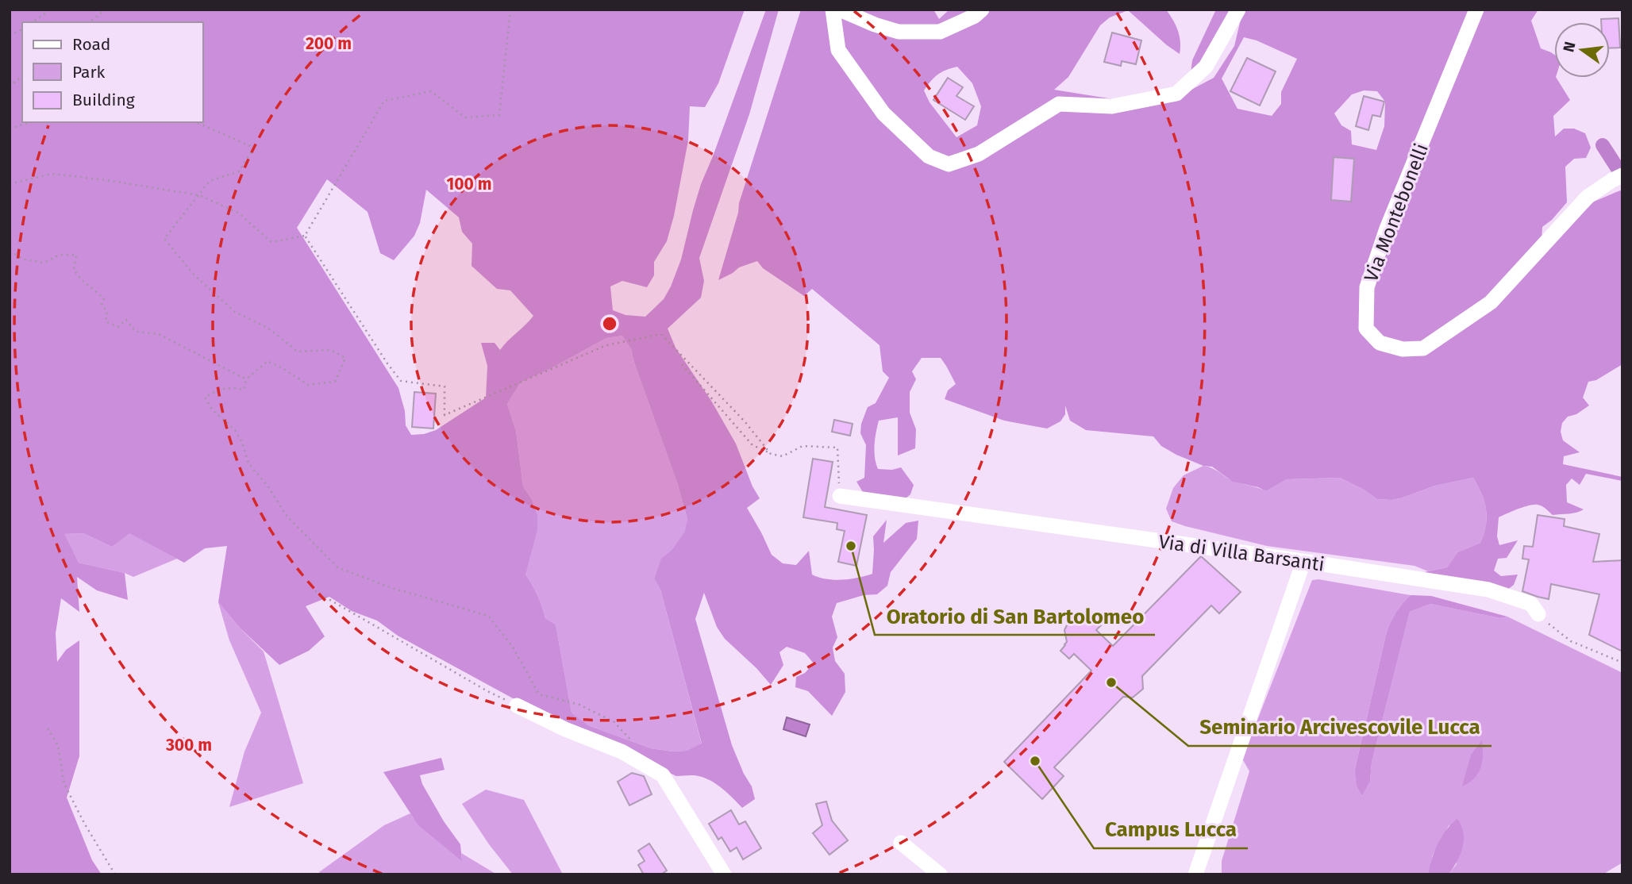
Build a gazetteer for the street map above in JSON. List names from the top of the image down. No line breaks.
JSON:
{"streets":{"street":["Via Montebonelli","Via di Villa Barsanti"]},"places":["Oratorio di San Bartolomeo","Seminario Arcivescovile Lucca","Campus Lucca"],"legend":["Road","Park","Building"],"north":"left","rings":["200 m","100 m","300 m"]}
